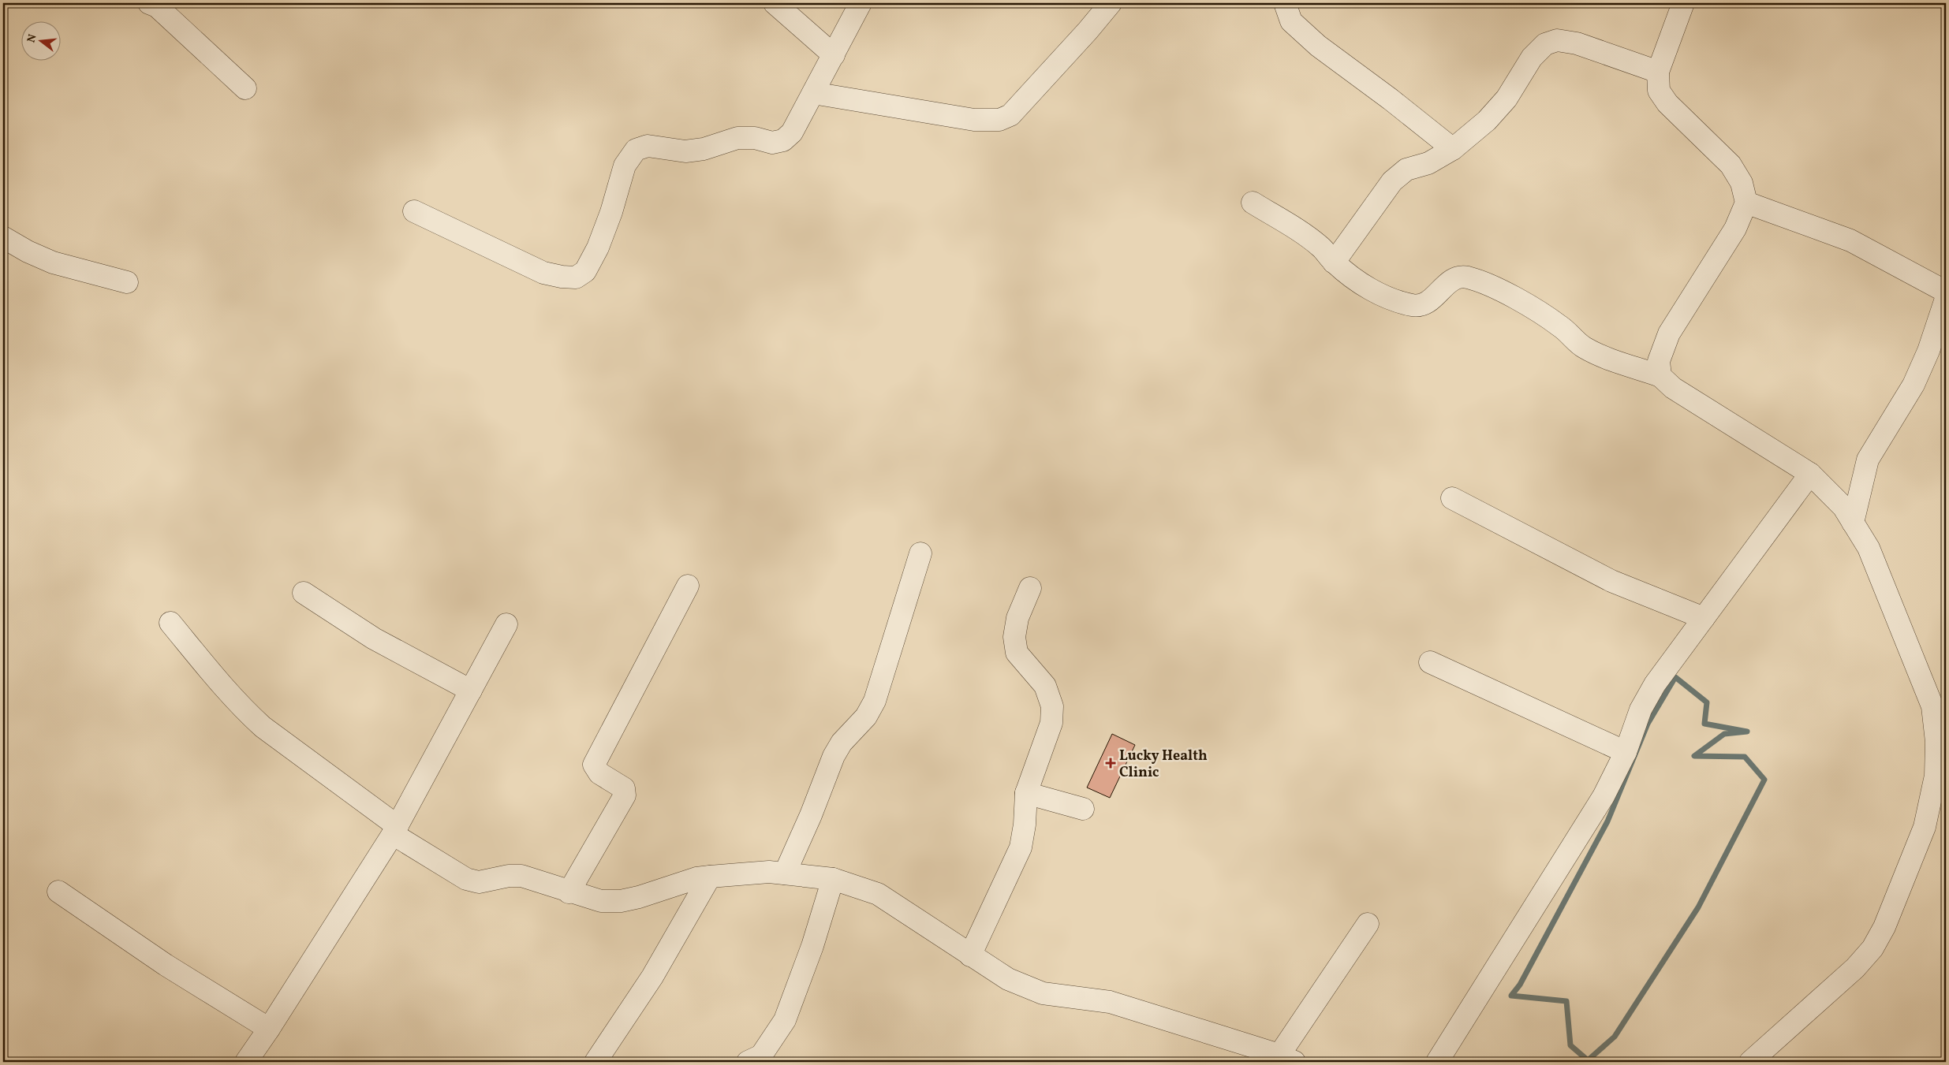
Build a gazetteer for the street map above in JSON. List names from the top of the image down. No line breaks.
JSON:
{"places":{"health":["Lucky Health Clinic"]},"north":"left"}
